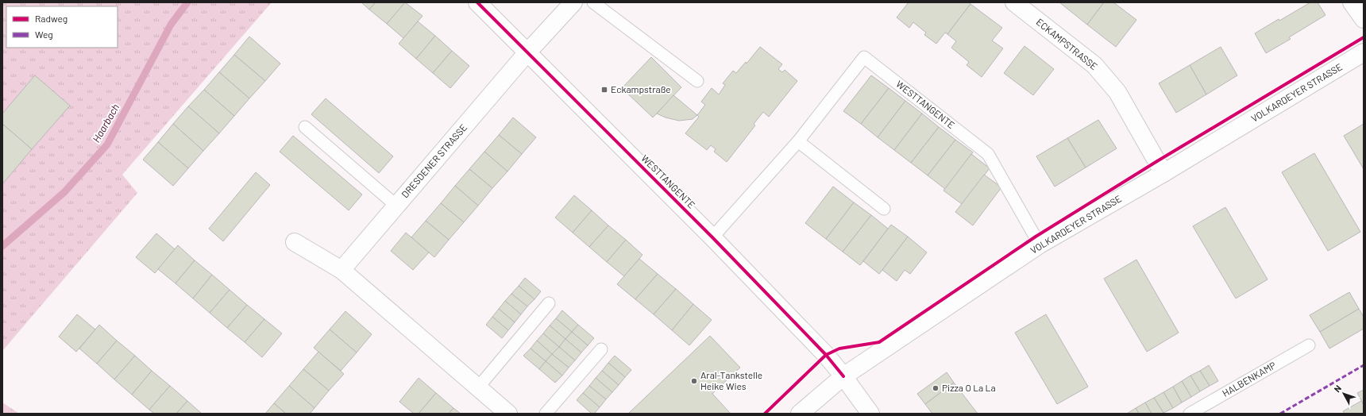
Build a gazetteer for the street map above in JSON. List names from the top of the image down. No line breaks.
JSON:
{"streets":{"street":["ECKAMPSTRASSE","VOLKARDEYER STRASSE","WESTTANGENTE","DRESDENER STRASSE"],"lane":["HALBENKAMP"]},"crossings":[["ECKAMPSTRASSE","VOLKARDEYER STRASSE"],["VOLKARDEYER STRASSE","WESTTANGENTE"],["WESTTANGENTE","DRESDENER STRASSE"]],"water":["Haarbach"],"places":{"transit":["Eckampstraße"],"other":["Aral-Tankstelle Heike Wies","Pizza O La La"]},"legend":["Radweg","Weg"],"north":"top left"}
